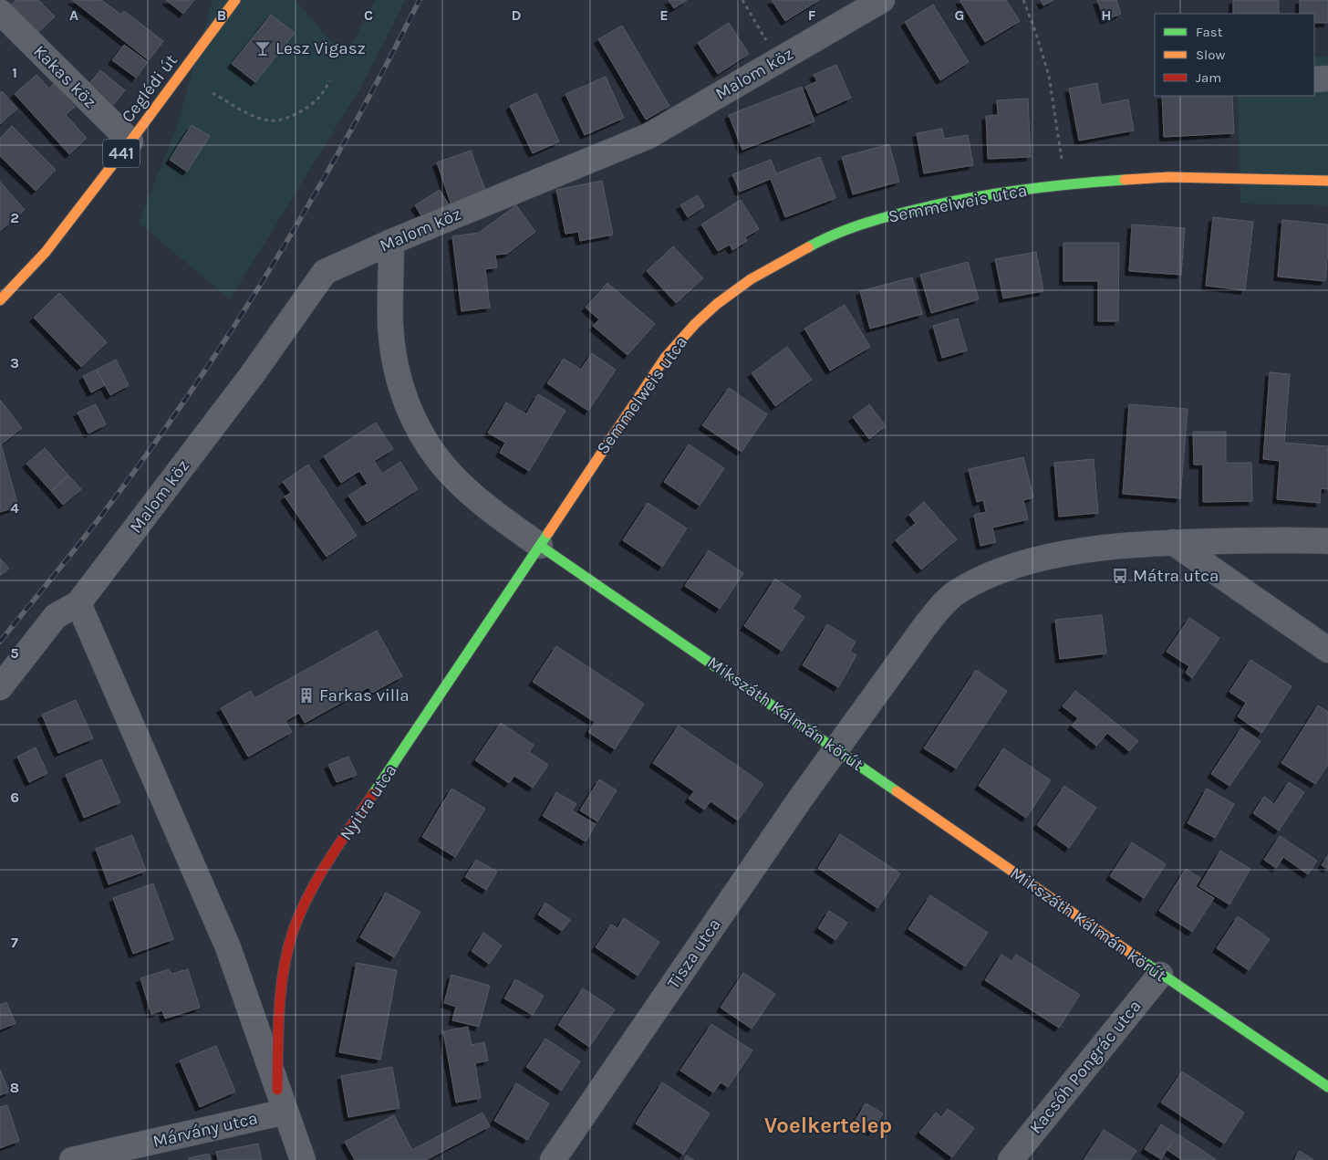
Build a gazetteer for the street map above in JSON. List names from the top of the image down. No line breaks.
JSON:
{"streets":{"street":["Malom köz","Kakas köz","Ceglédi út","441","Semmelweis utca","Mikszáth Kálmán körút","Nyitra utca","Tisza utca","Kacsóh Pongrác utca","Márvány utca"]},"crossings":[["Malom köz","Mikszáth Kálmán körút"],["Malom köz","Nyitra utca"],["Kakas köz","Ceglédi út"],["Semmelweis utca","Mikszáth Kálmán körút"],["Semmelweis utca","Nyitra utca"],["Mikszáth Kálmán körút","Nyitra utca"],["Mikszáth Kálmán körút","Tisza utca"],["Mikszáth Kálmán körút","Kacsóh Pongrác utca"],["Nyitra utca","Márvány utca"]],"districts":["Voelkertelep"],"places":{"bar":["Lesz Vigasz"],"bus stop":["Mátra utca"],"building":["Farkas villa"]},"legend":["Fast","Slow","Jam"],"grid":{"columns":["A","B","C","D","E","F","G","H"],"rows":["1","2","3","4","5","6","7","8"]}}
